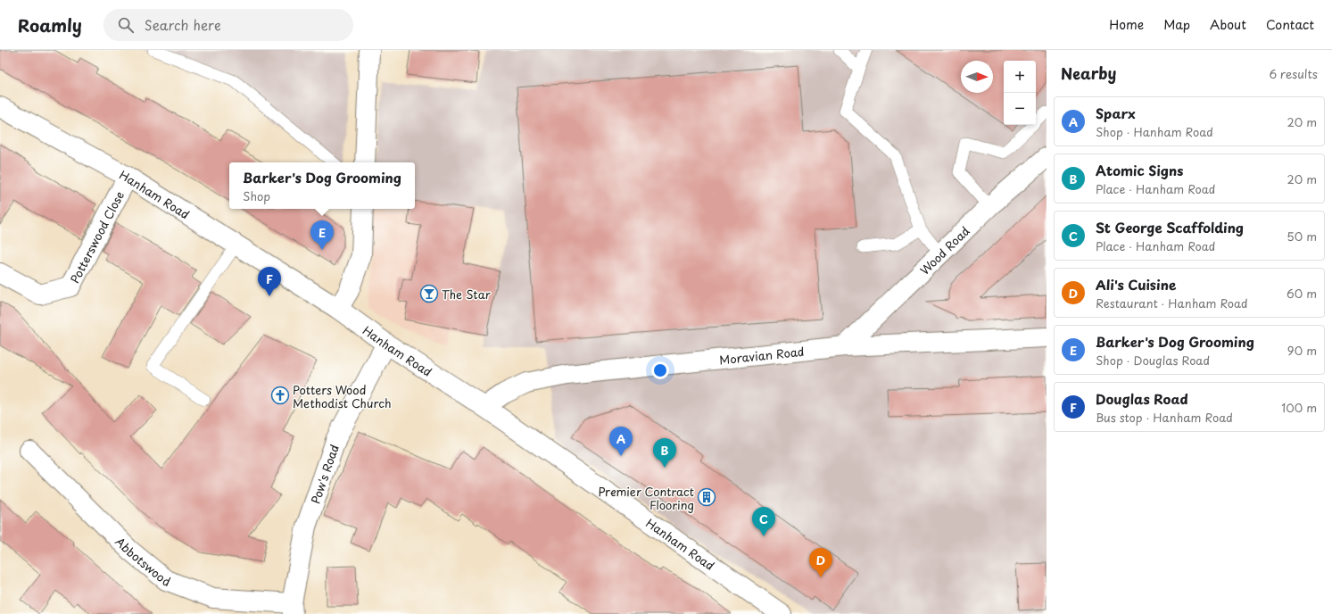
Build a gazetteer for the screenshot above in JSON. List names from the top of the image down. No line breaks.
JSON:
{"streets":{"street":["Hanham Road","Potterswood Close","Wood Road","Moravian Road","Pow's Road","Abbotswood"]},"crossings":[["Hanham Road","Potterswood Close"],["Hanham Road","Moravian Road"],["Hanham Road","Pow's Road"],["Wood Road","Moravian Road"],["Pow's Road","Abbotswood"]],"places":{"bar":["The Star"],"church":["Potters Wood Methodist Church"],"building":["Premier Contract Flooring"]},"north":"right","page":{"header":"Roamly","search":"Search here","nav":["Home","Map","About","Contact"],"heading":["Nearby","6 results"],"map_buttons":["+","−"],"list":[{"mark":"A","name":"Sparx","note":"Shop · Hanham Road","value":"20 m"},{"mark":"B","name":"Atomic Signs","note":"Place · Hanham Road","value":"20 m"},{"mark":"C","name":"St George Scaffolding","note":"Place · Hanham Road","value":"50 m"},{"mark":"D","name":"Ali's Cuisine","note":"Restaurant · Hanham Road","value":"60 m"},{"mark":"E","name":"Barker's Dog Grooming","note":"Shop · Douglas Road","value":"90 m"},{"mark":"F","name":"Douglas Road","note":"Bus stop · Hanham Road","value":"100 m"}],"popup":["Barker's Dog Grooming","Shop"],"pins":["E","F","A","B","C","D"]}}
